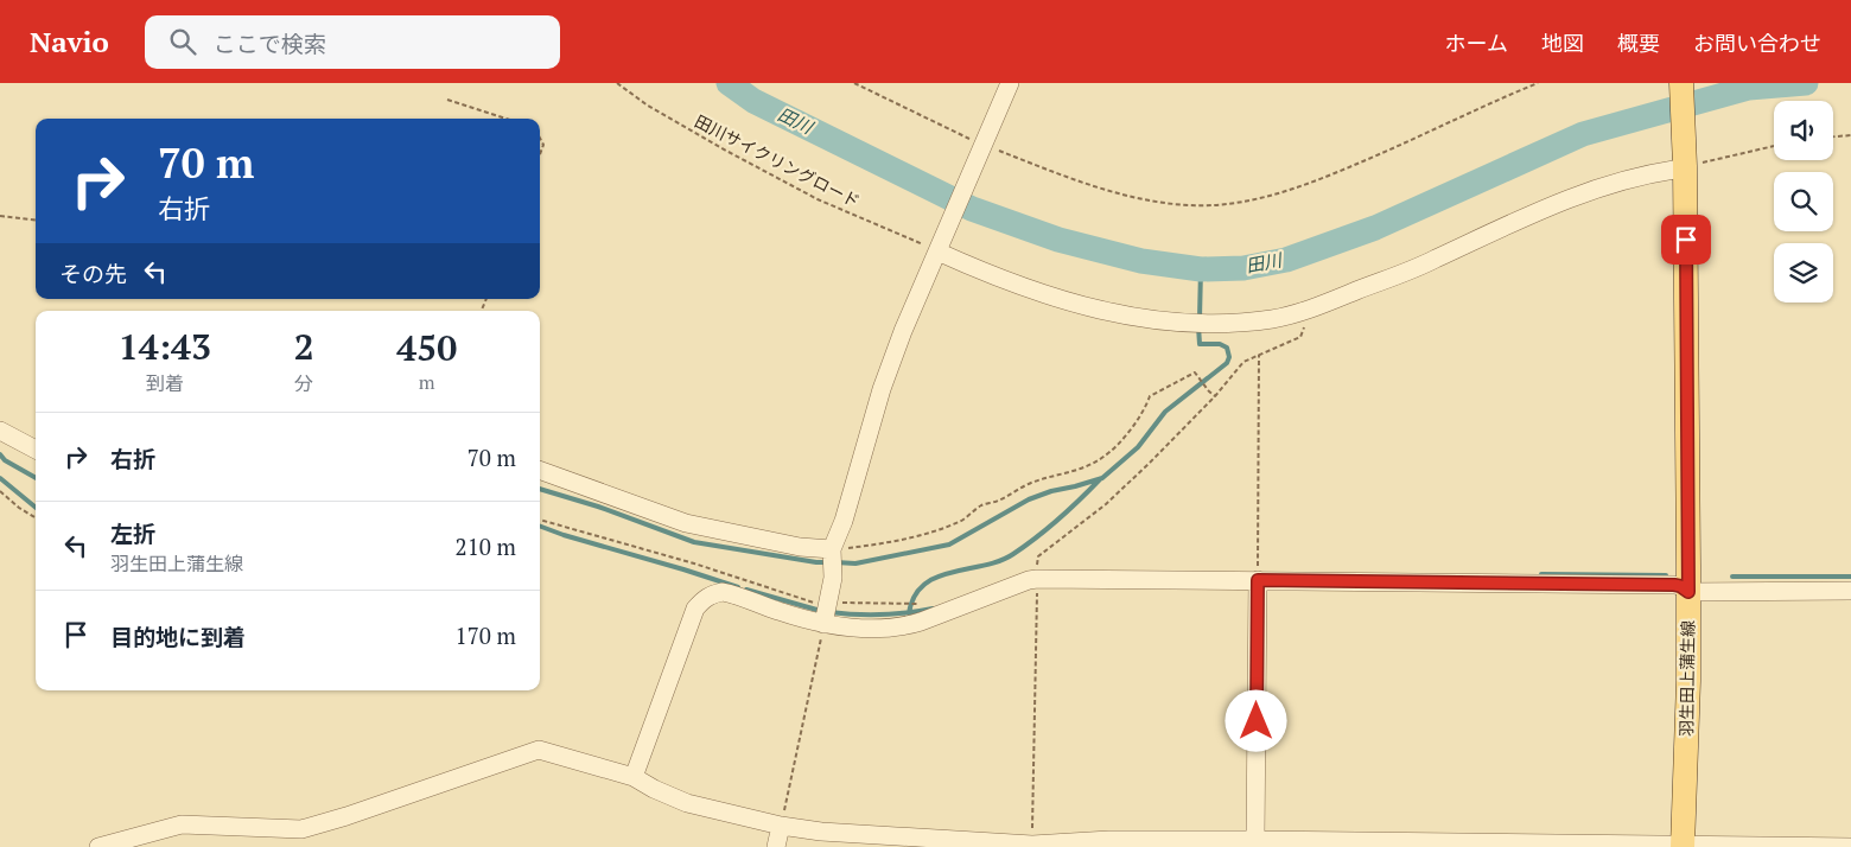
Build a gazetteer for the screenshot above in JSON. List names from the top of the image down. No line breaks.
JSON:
{"streets":{"main road":["羽生田上蒲生線"],"path":["田川サイクリングロード"]},"water":["田川"],"page":{"header":"Navio","search":"ここで検索","nav":["ホーム","地図","概要","お問い合わせ"],"turn":["70 m","右折"],"then":"その先","eta":["14:43","到着","2","分","450","m"],"list":[{"name":"右折","value":"70 m"},{"name":"左折","note":"羽生田上蒲生線","value":"210 m"},{"name":"目的地に到着","value":"170 m"}]}}
